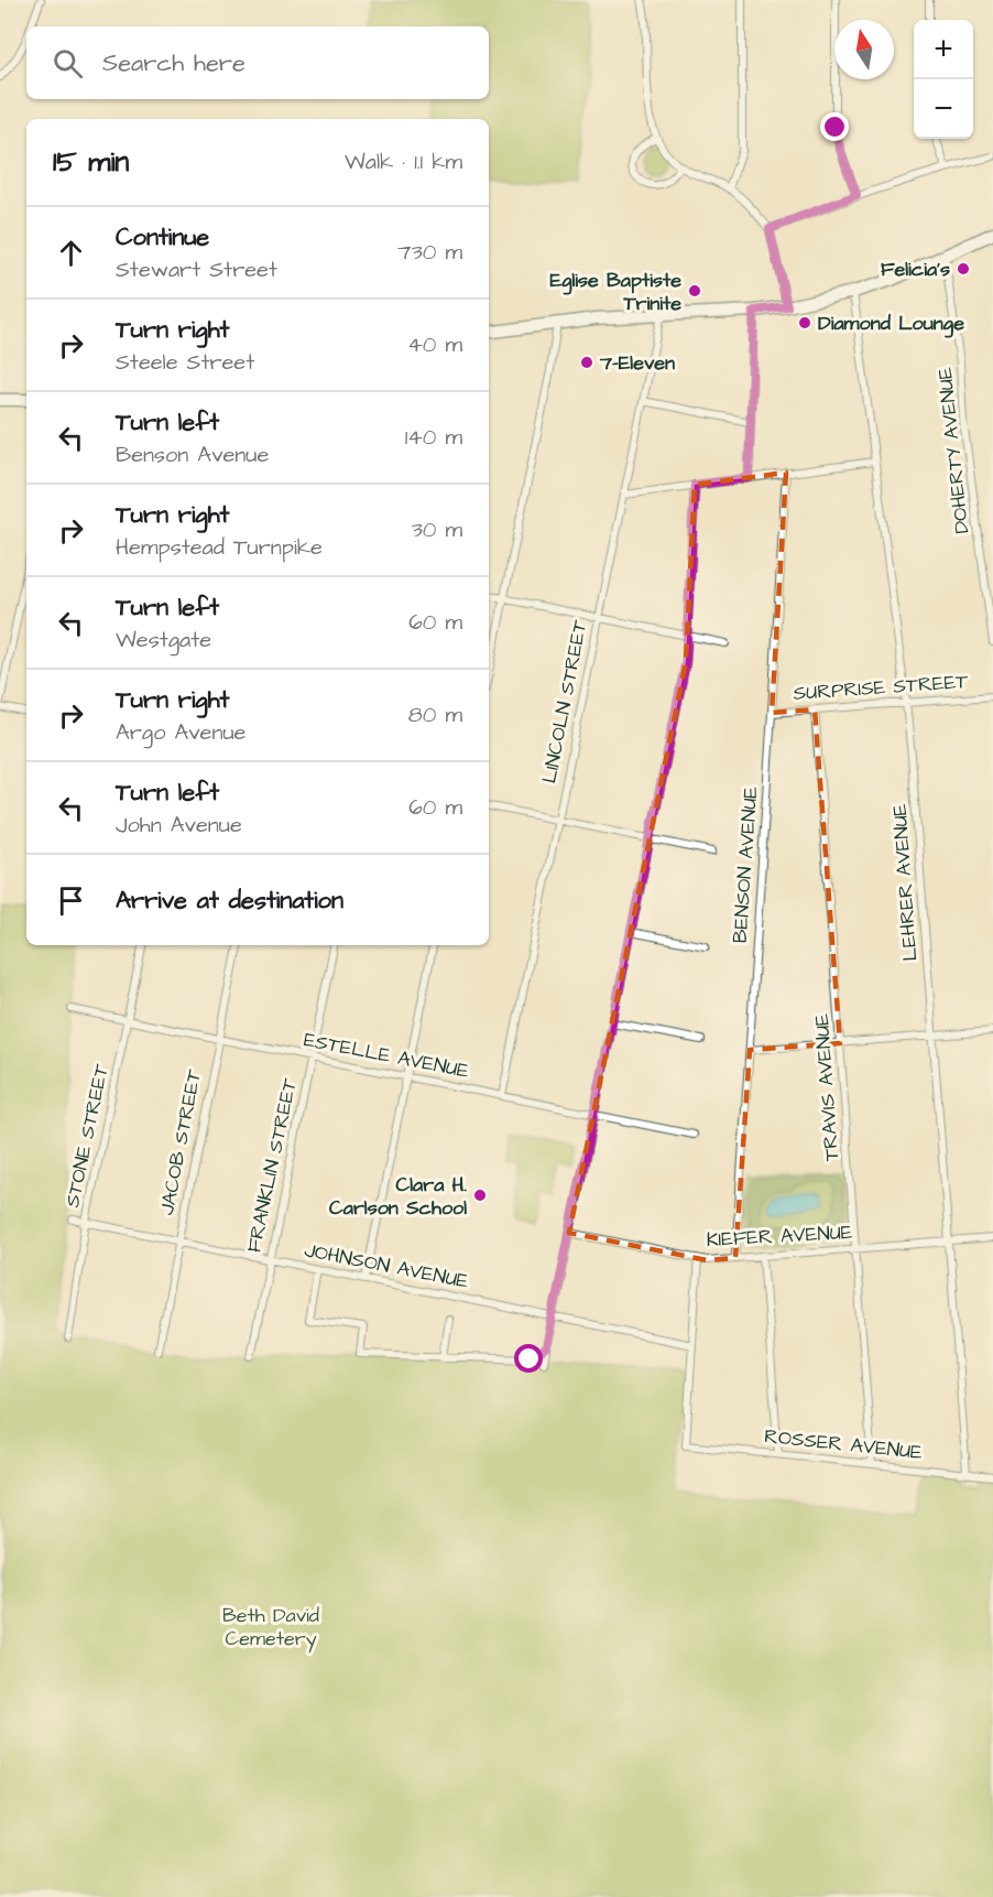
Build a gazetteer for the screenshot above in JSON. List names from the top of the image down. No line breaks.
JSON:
{"streets":{"street":["DOHERTY AVENUE","SURPRISE STREET","LINCOLN STREET","BENSON AVENUE","LEHRER AVENUE","ESTELLE AVENUE","TRAVIS AVENUE","STONE STREET","JACOB STREET","FRANKLIN STREET","KIEFER AVENUE","JOHNSON AVENUE","ROSSER AVENUE"]},"crossings":[["SURPRISE STREET","BENSON AVENUE"],["SURPRISE STREET","LEHRER AVENUE"],["SURPRISE STREET","TRAVIS AVENUE"],["LINCOLN STREET","ESTELLE AVENUE"],["BENSON AVENUE","KIEFER AVENUE"],["LEHRER AVENUE","KIEFER AVENUE"],["LEHRER AVENUE","ROSSER AVENUE"],["ESTELLE AVENUE","STONE STREET"],["ESTELLE AVENUE","JACOB STREET"],["ESTELLE AVENUE","FRANKLIN STREET"],["TRAVIS AVENUE","KIEFER AVENUE"],["TRAVIS AVENUE","ROSSER AVENUE"],["STONE STREET","JOHNSON AVENUE"],["JACOB STREET","JOHNSON AVENUE"],["FRANKLIN STREET","JOHNSON AVENUE"],["JOHNSON AVENUE","ROSSER AVENUE"]],"parks":["Beth David Cemetery"],"places":["Felicia’s","Eglise Baptiste Trinite","Diamond Lounge","7-Eleven","Clara H. Carlson School"],"north":"top","page":{"map_buttons":["+","−"],"search":"Search here","heading":["15 min","Walk · 1.1 km"],"list":[["Continue","Stewart Street","730 m"],["Turn right","Steele Street","40 m"],["Turn left","Benson Avenue","140 m"],["Turn right","Hempstead Turnpike","30 m"],["Turn left","Westgate","60 m"],["Turn right","Argo Avenue","80 m"],["Turn left","John Avenue","60 m"],"Arrive at destination"]}}
